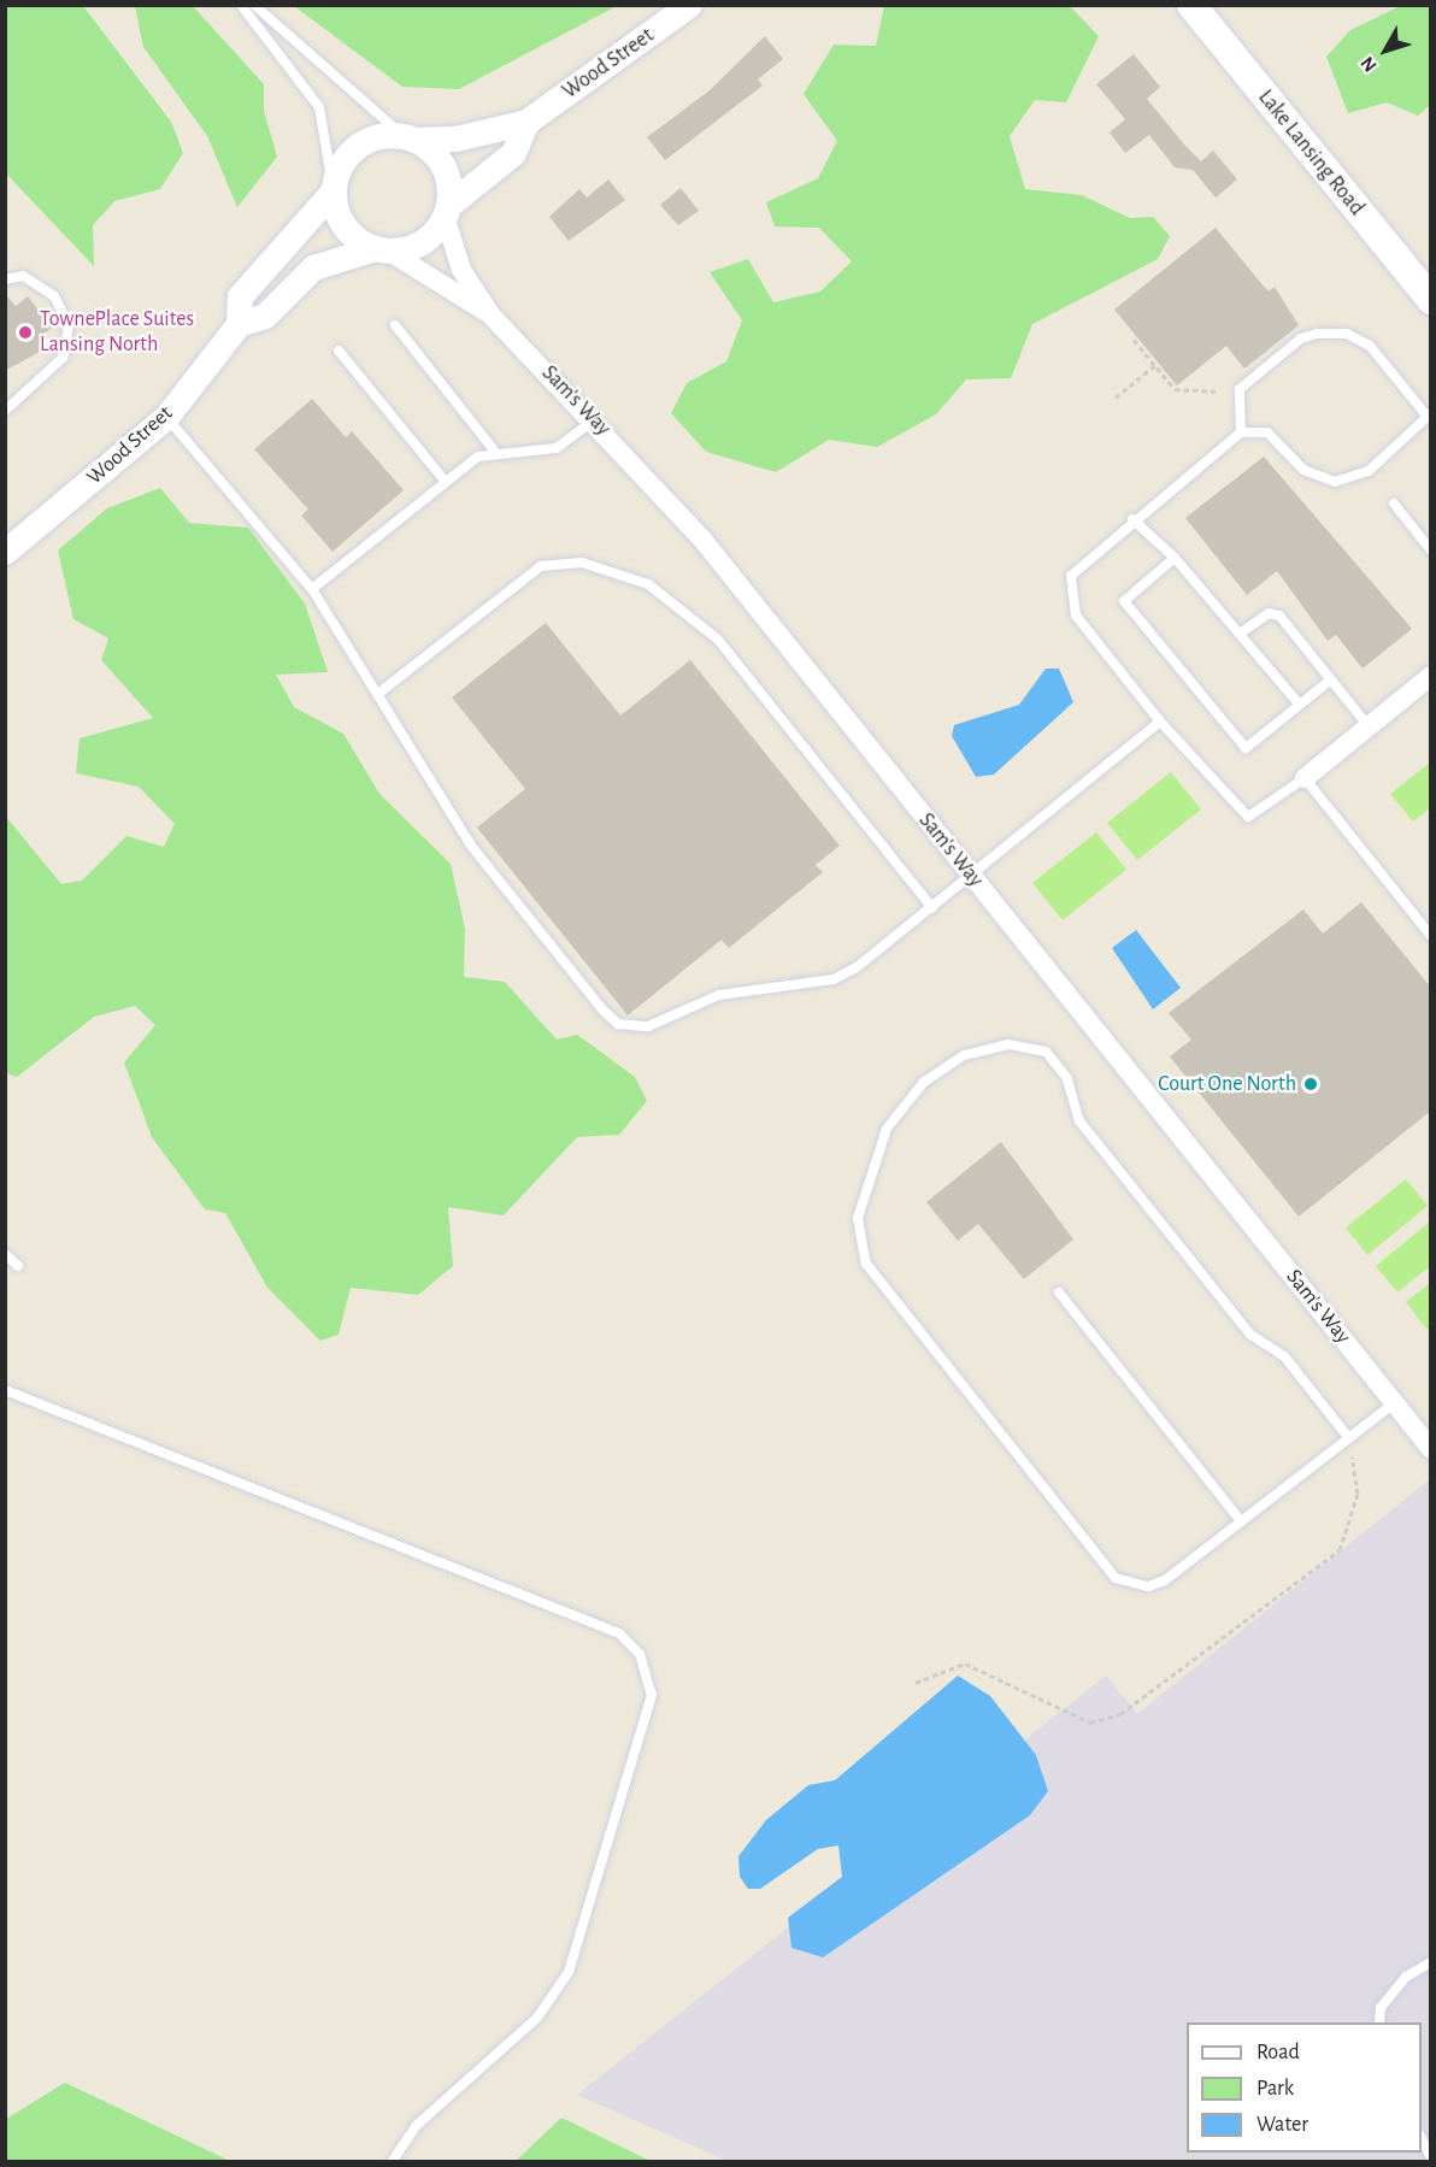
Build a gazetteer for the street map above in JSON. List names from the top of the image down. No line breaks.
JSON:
{"streets":{"main road":["Lake Lansing Road"],"street":["Wood Street","Sam's Way"]},"crossings":[["Wood Street","Sam's Way"]],"places":["TownePlace Suites Lansing North","Court One North"],"legend":["Road","Park","Water"],"north":"bottom left"}
